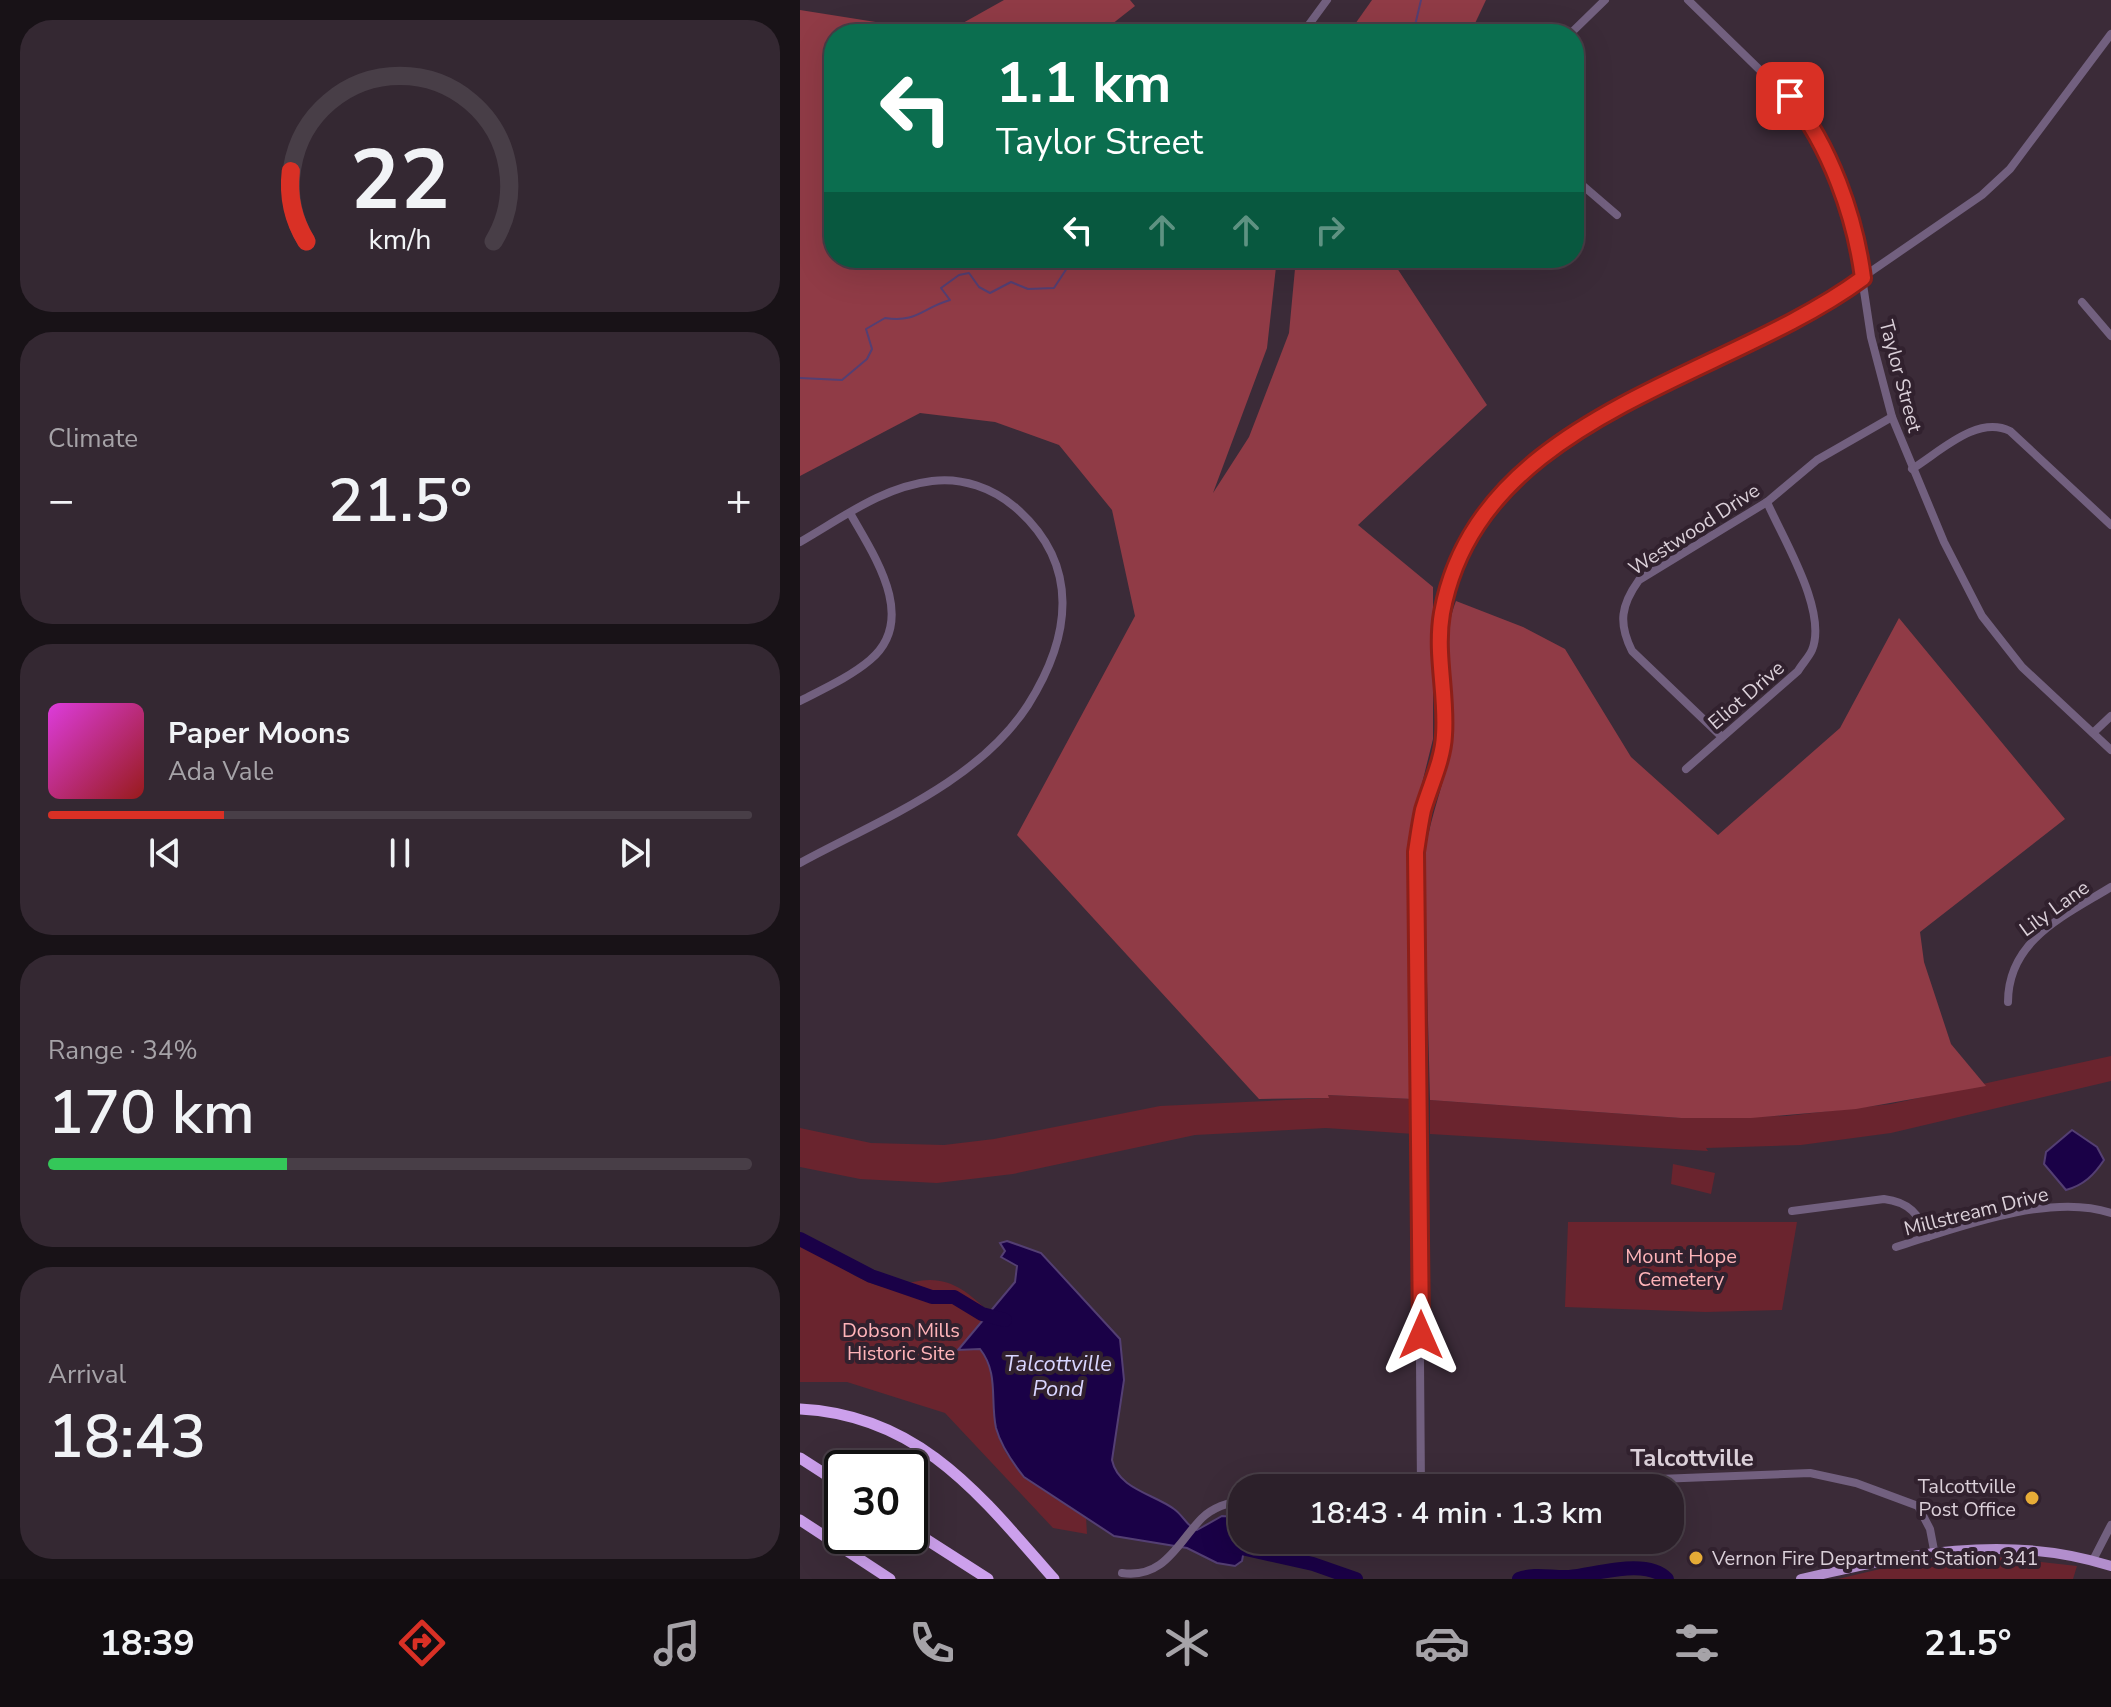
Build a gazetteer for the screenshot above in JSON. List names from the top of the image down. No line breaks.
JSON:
{"streets":{"street":["Taylor Street","Westwood Drive","Eliot Drive","Lily Lane","Millstream Drive"]},"crossings":[["Taylor Street","Westwood Drive"],["Westwood Drive","Eliot Drive"]],"districts":["Talcottville"],"water":["Talcottville Pond"],"parks":["Mount Hope Cemetery","Dobson Mills Historic Site"],"places":["Talcottville Post Office","Vernon Fire Department Station 341"],"page":{"turn":["1.1 km","Taylor Street"],"tile":["Climate",["Range · 34%","170 km"],["Arrival","18:43"]],"heat":["−","21.5°","+"],"song":["Paper Moons","Ada Vale"],"limit":"30","trip":"18:43 · 4 min · 1.3 km","tabs":["18:39","21.5°"],"gauge":["22","km/h"]}}
